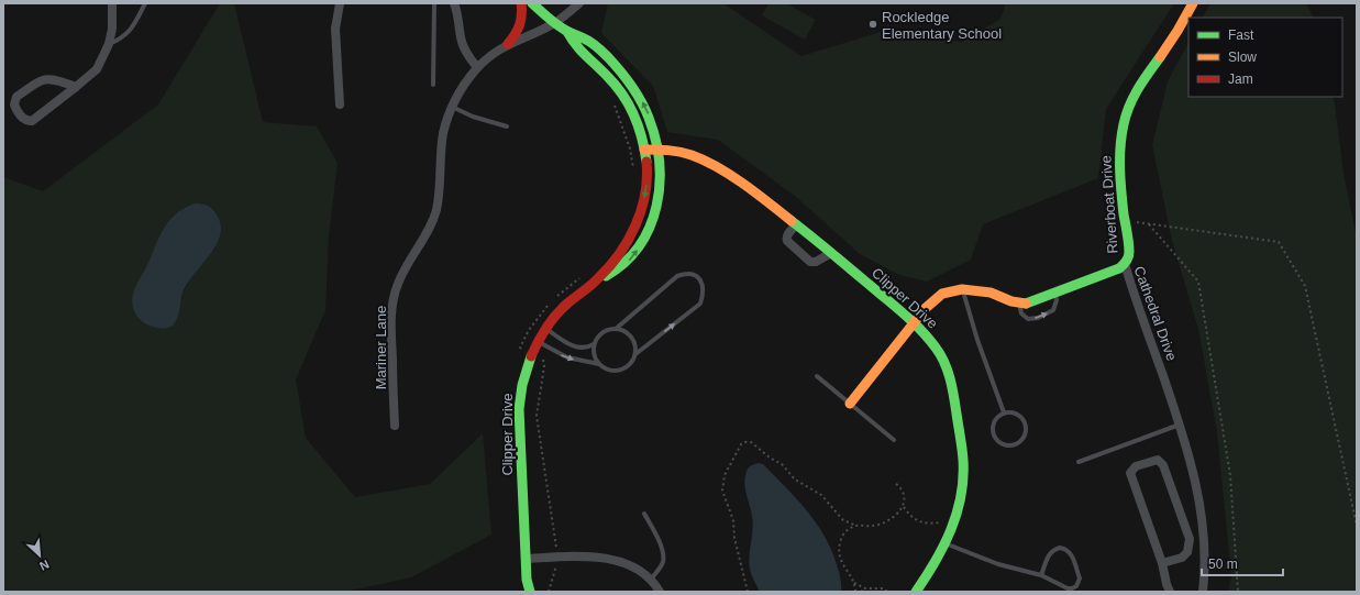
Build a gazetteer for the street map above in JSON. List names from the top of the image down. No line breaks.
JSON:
{"streets":{"street":["Riverboat Drive","Clipper Drive","Cathedral Drive","Mariner Lane"]},"crossings":[["Riverboat Drive","Cathedral Drive"],["Clipper Drive","Mariner Lane"]],"places":["Rockledge Elementary School"],"legend":["Fast","Slow","Jam"],"scale_bar":"50 m","north":"bottom right"}
